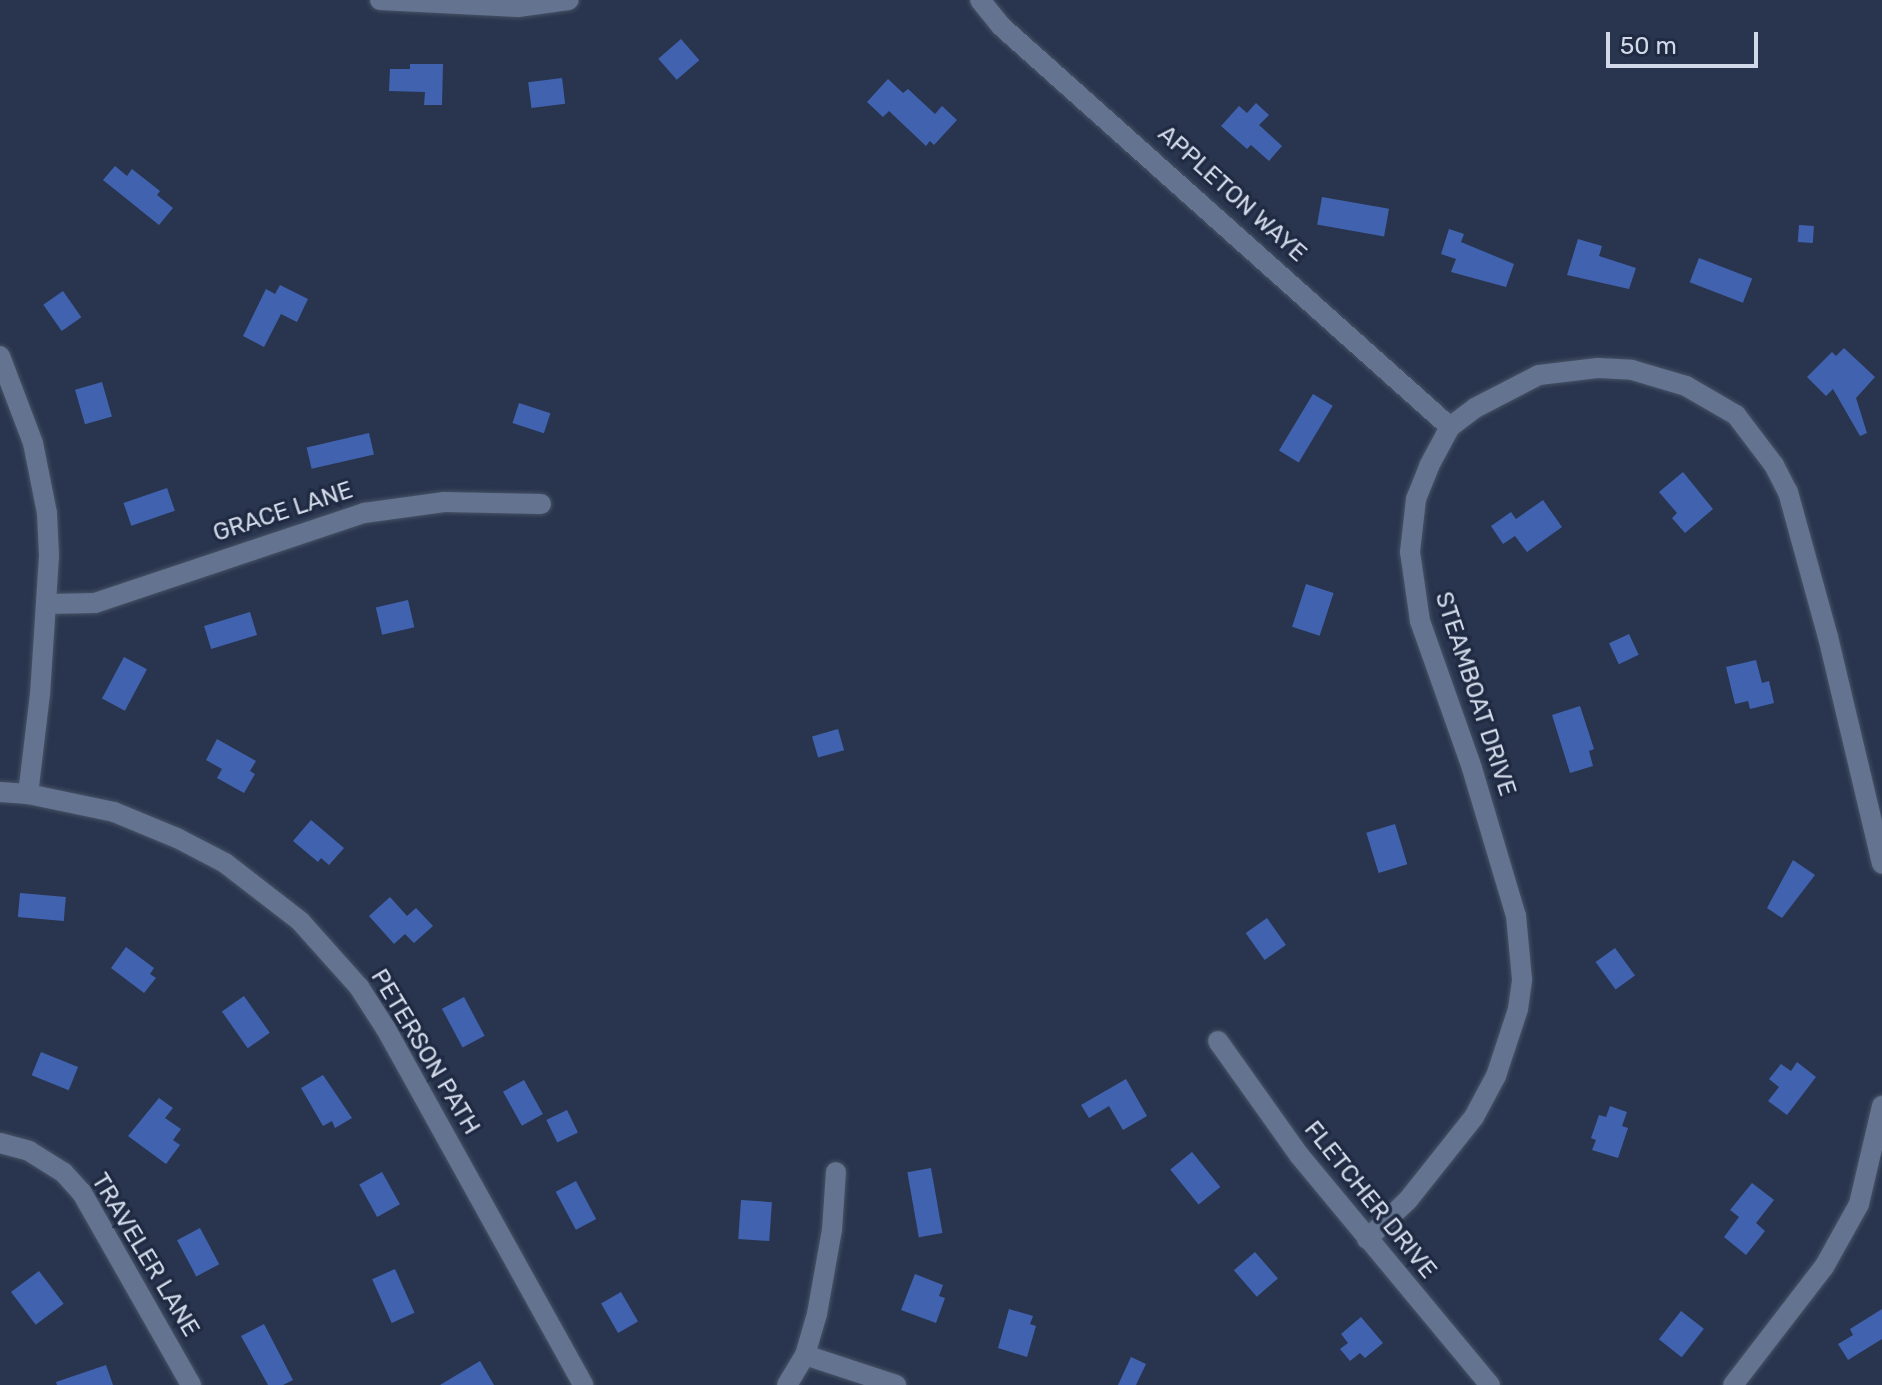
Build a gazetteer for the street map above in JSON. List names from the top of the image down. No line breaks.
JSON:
{"streets":{"street":["APPLETON WAYE","GRACE LANE","STEAMBOAT DRIVE","PETERSON PATH","FLETCHER DRIVE","TRAVELER LANE"]},"crossings":[["APPLETON WAYE","STEAMBOAT DRIVE"],["STEAMBOAT DRIVE","FLETCHER DRIVE"]],"scale_bar":"50 m"}
